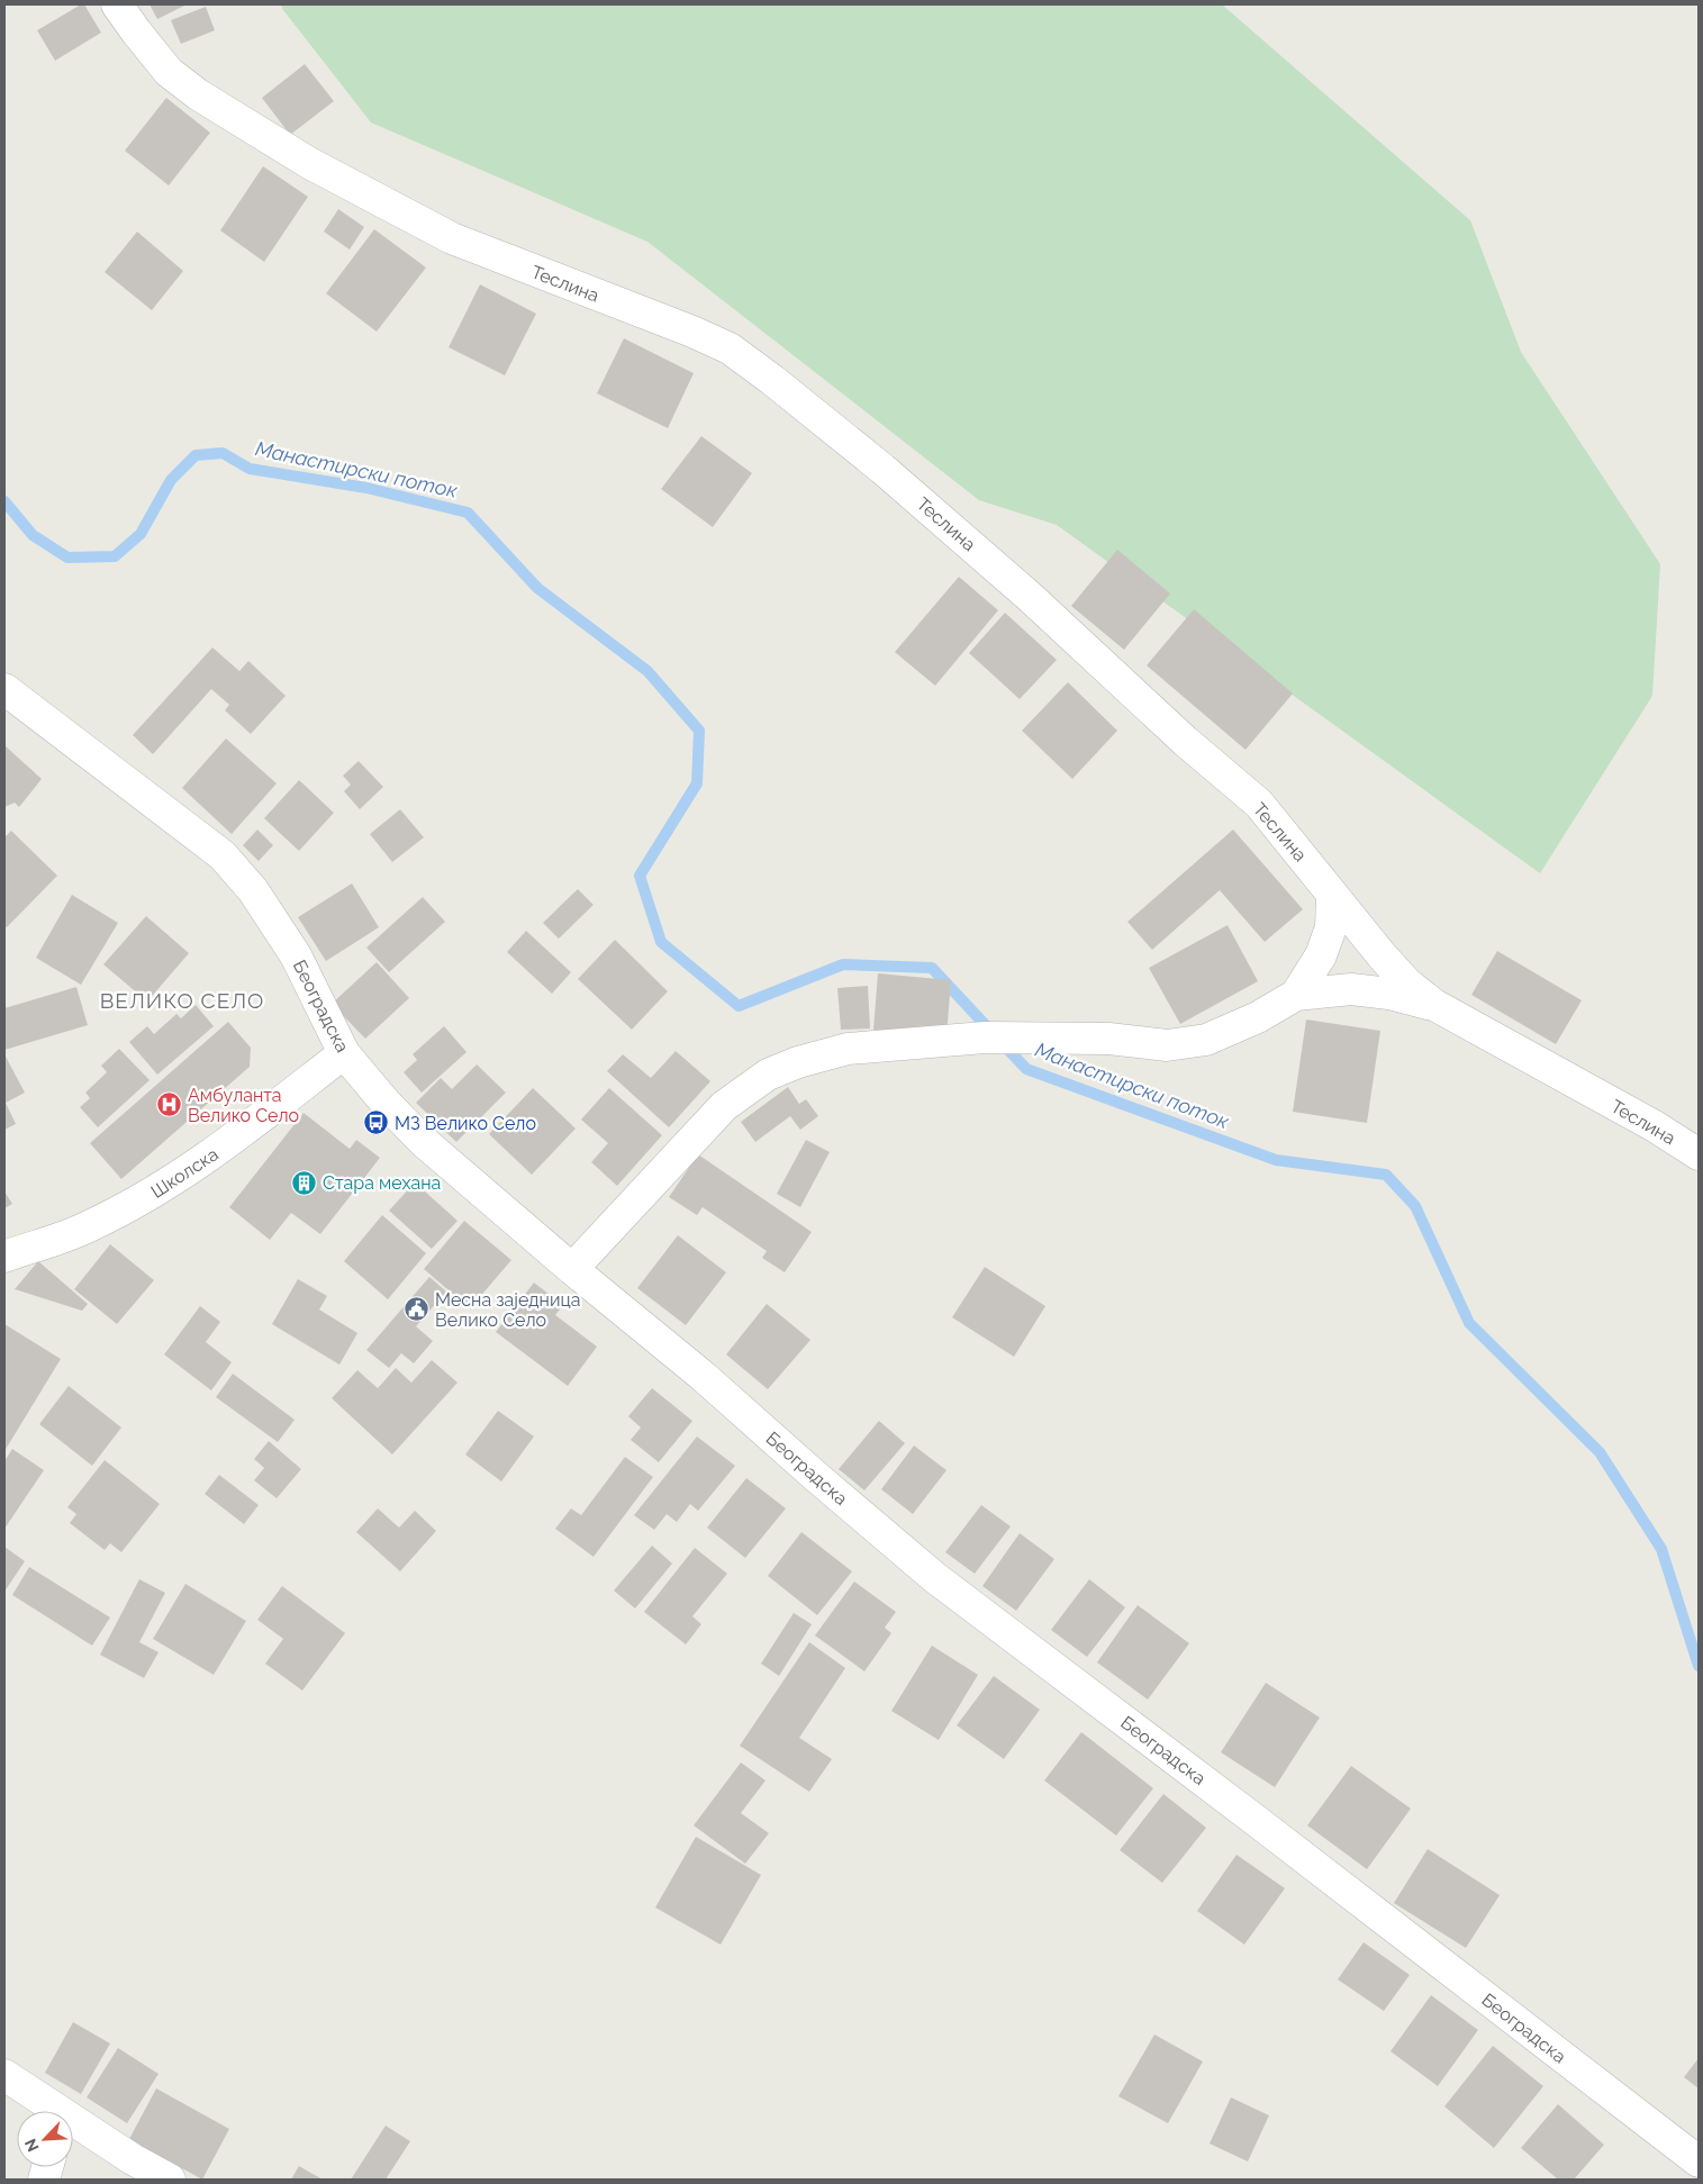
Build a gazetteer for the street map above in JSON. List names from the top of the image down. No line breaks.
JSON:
{"streets":{"street":["Теслина","Београдска","Школска"]},"crossings":[["Београдска","Школска"]],"districts":["ВЕЛИКО СЕЛО"],"water":["Манастирски поток"],"places":{"hospital":["Амбуланта Велико Село"],"bus stop":["МЗ Велико Село"],"building":["Стара механа"],"public building":["Месна заједница Велико Село"]},"north":"bottom left"}
